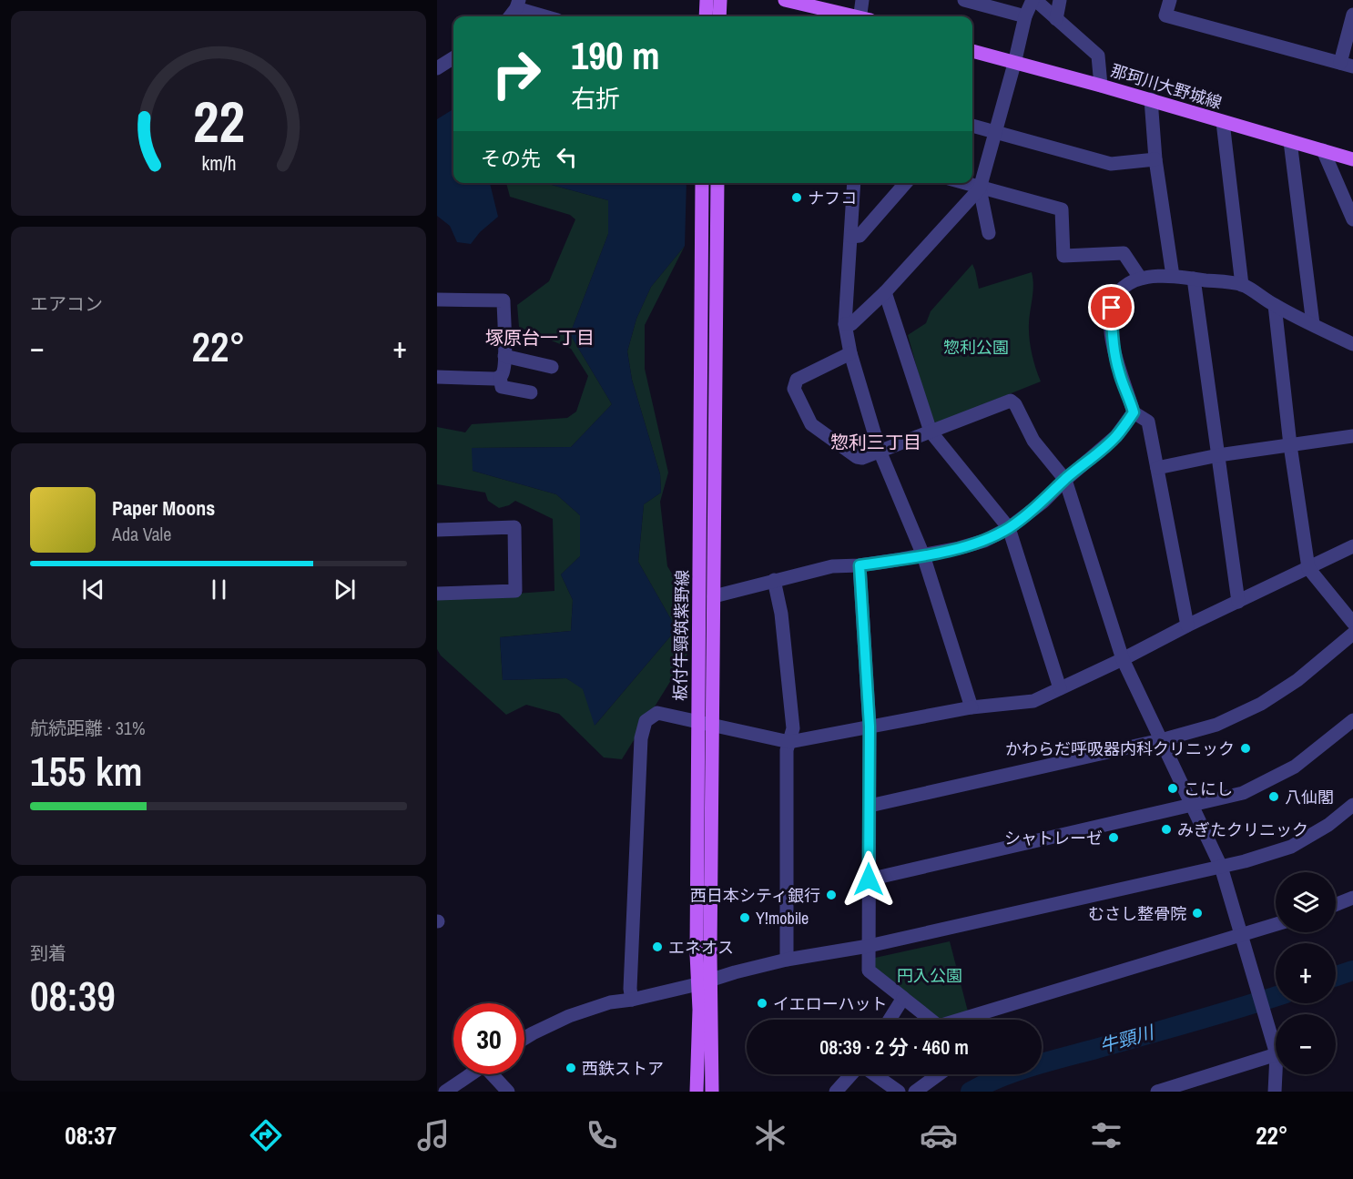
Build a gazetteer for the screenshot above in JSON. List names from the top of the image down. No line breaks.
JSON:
{"streets":{"main road":["那珂川大野城線","板付牛頸筑紫野線"]},"districts":["塚原台一丁目","惣利三丁目"],"water":["牛頸川"],"parks":["惣利公園","円入公園"],"places":["ナフコ","かわらだ呼吸器内科クリニック","こにし","八仙閣","みぎたクリニック","シャトレーゼ","西日本シティ銀行","むさし整骨院","Y!mobile","エネオス","イエローハット","西鉄ストア"],"page":{"turn":["190 m","右折"],"then":"その先","tile":["エアコン",["航続距離 · 31%","155 km"],["到着","08:39"]],"heat":["−","22°","+"],"song":["Paper Moons","Ada Vale"],"map_buttons":["+","−"],"limit":"30","trip":"08:39 · 2 分 · 460 m","tabs":["08:37","22°"],"gauge":["22","km/h"]}}
